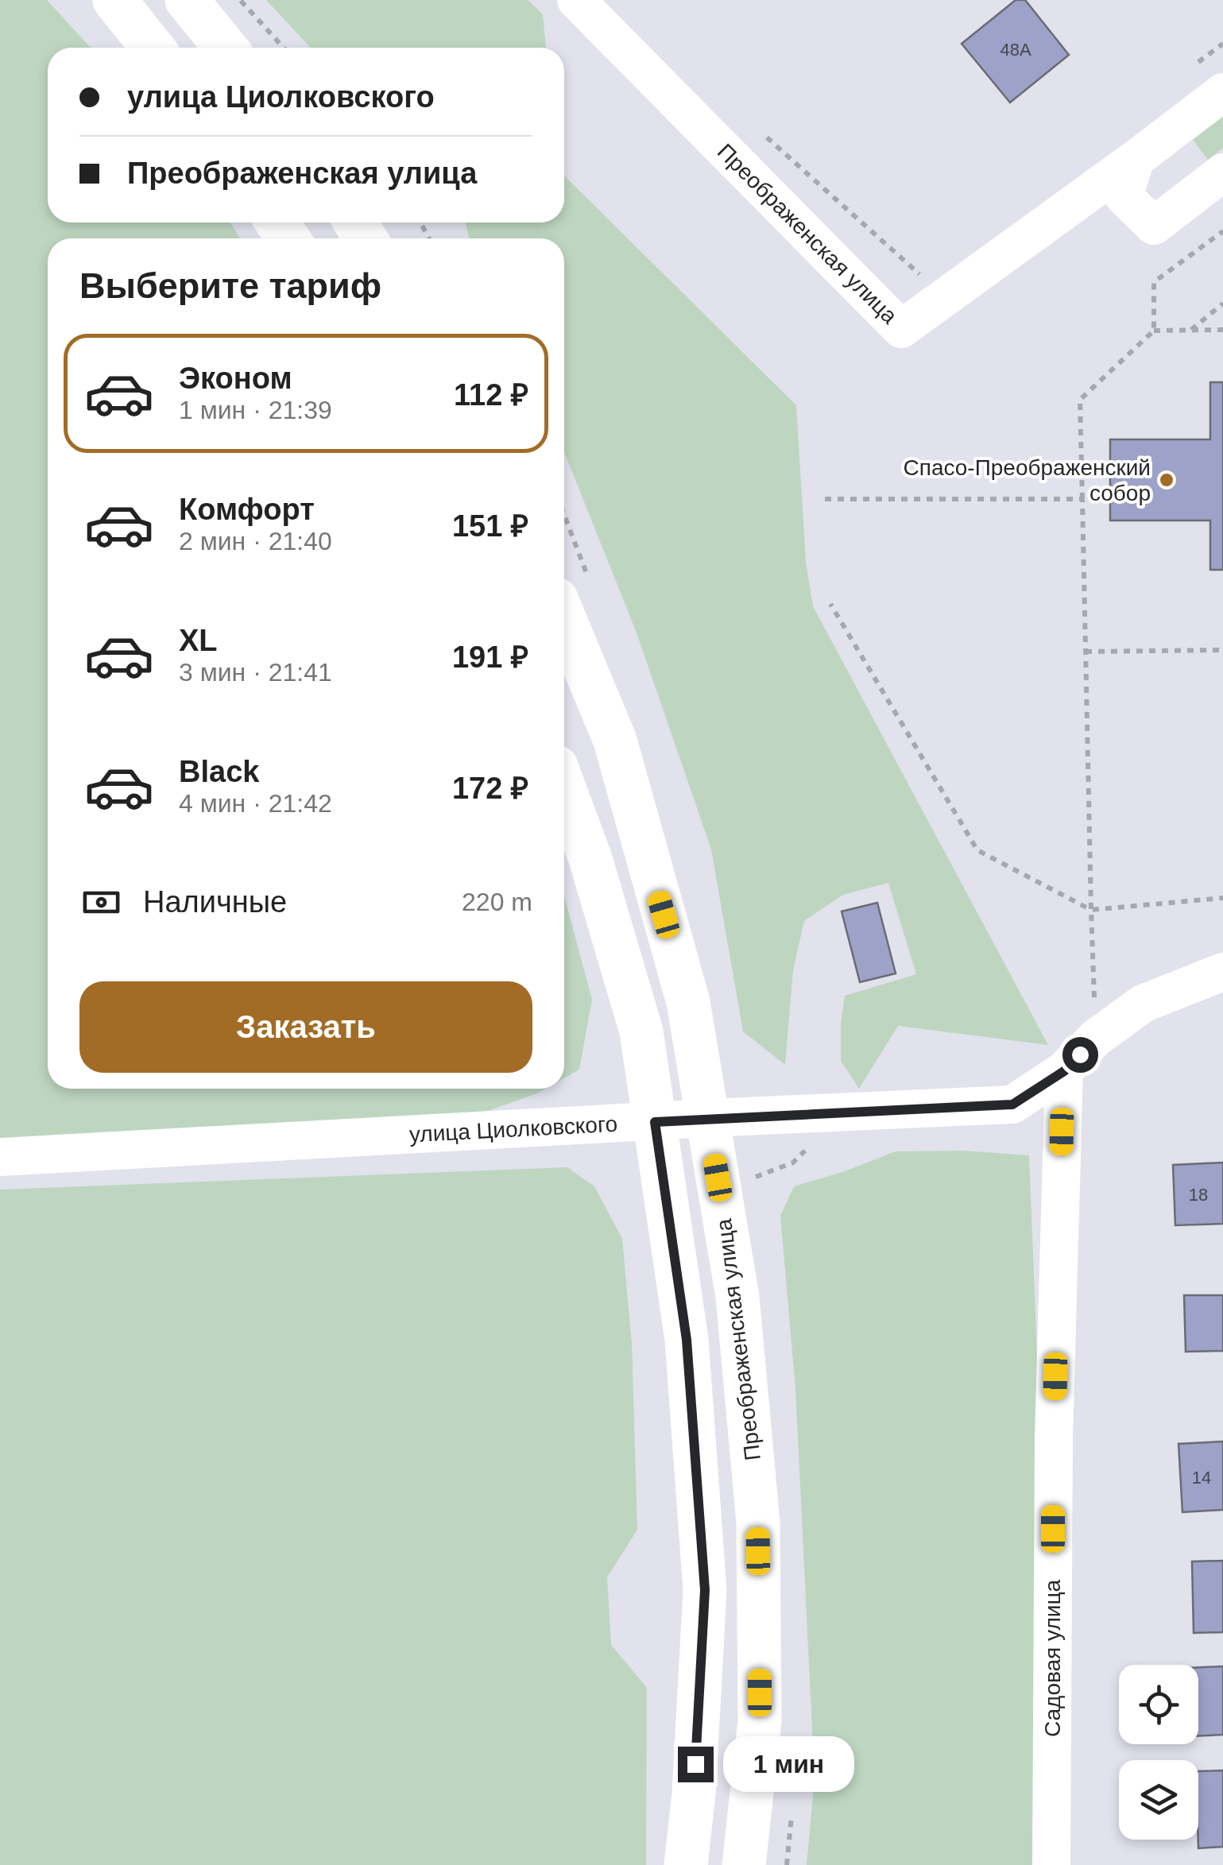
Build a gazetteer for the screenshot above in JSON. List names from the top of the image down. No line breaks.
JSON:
{"streets":{"main road":["Преображенская улица"],"street":["улица Циолковского","Садовая улица"]},"crossings":[["Преображенская улица","улица Циолковского"],["улица Циолковского","Садовая улица"]],"places":["Спасо-Преображенский собор"],"house_numbers":["48А","18","14"],"page":{"banner":["улица Циолковского","Преображенская улица"],"heading":"Выберите тариф","list":[{"name":"Эконом","note":"1 мин · 21:39","value":"112 ₽"},{"name":"Комфорт","note":"2 мин · 21:40","value":"151 ₽"},{"name":"XL","note":"3 мин · 21:41","value":"191 ₽"},{"name":"Black","note":"4 мин · 21:42","value":"172 ₽"}],"pay":["Наличные","220 m"],"buttons":"Заказать","bubble":"1 мин"}}
